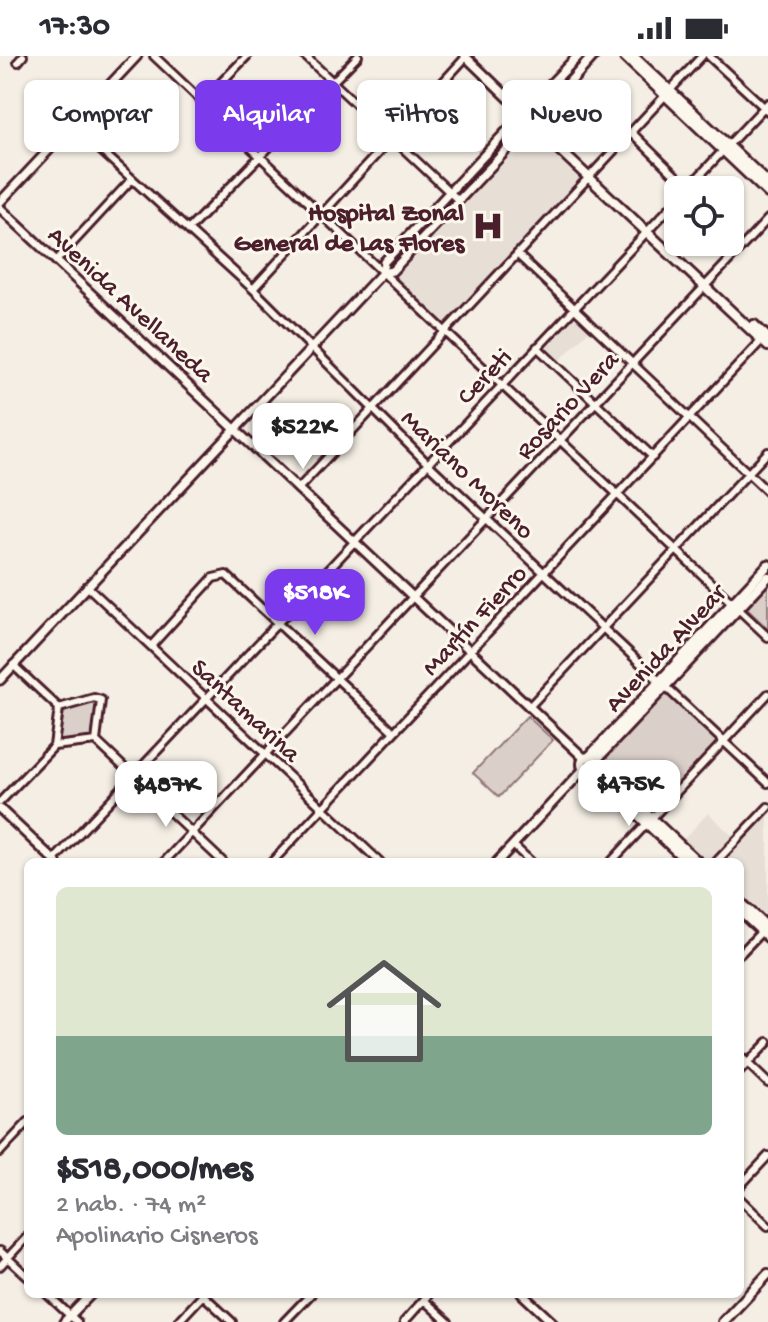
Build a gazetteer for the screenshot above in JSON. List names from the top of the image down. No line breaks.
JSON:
{"streets":{"main road":["Avenida Avellaneda","Avenida Alvear"],"street":["Cereti","Rosario Vera","Mariano Moreno","Martín Fierro","Santamarina"]},"crossings":[["Avenida Avellaneda","Cereti"],["Avenida Avellaneda","Rosario Vera"],["Avenida Avellaneda","Martín Fierro"],["Avenida Avellaneda","Avenida Alvear"],["Cereti","Mariano Moreno"],["Cereti","Santamarina"],["Rosario Vera","Mariano Moreno"],["Rosario Vera","Santamarina"],["Mariano Moreno","Martín Fierro"],["Mariano Moreno","Avenida Alvear"],["Martín Fierro","Santamarina"]],"places":{"hospital":["Hospital Zonal General de Las Flores"]},"page":{"status":"17:30","chip":["Comprar","Alquilar","Filtros","Nuevo"],"price":["$522K","$518K","$475K","$487K"],"list":[{"name":"$518,000/mes","note":"2 hab. · 74 m² · Apolinario Cisneros"}]}}
